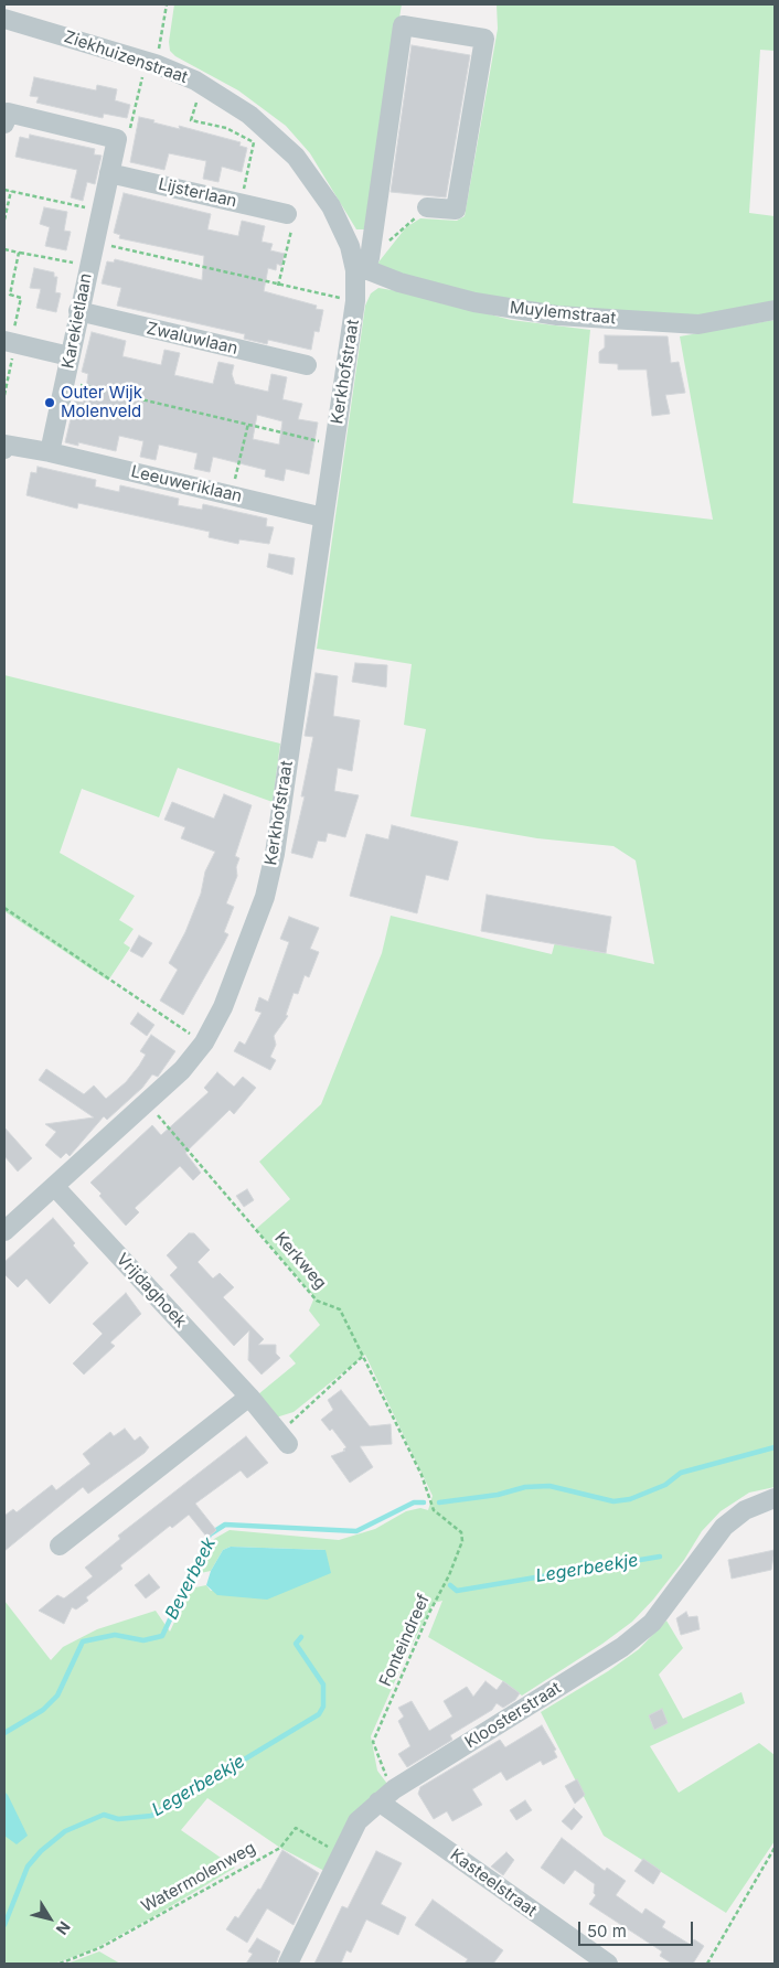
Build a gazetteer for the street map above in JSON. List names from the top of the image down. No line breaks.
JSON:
{"streets":{"street":["Ziekhuizenstraat","Lijsterlaan","Muylemstraat","Karekietlaan","Zwaluwlaan","Kerkhofstraat","Leeuweriklaan","Vrijdaghoek","Kloosterstraat","Kasteelstraat"],"path":["Kerkweg","Fonteindreef","Watermolenweg"]},"crossings":[["Ziekhuizenstraat","Muylemstraat"],["Ziekhuizenstraat","Kerkhofstraat"],["Lijsterlaan","Karekietlaan"],["Karekietlaan","Zwaluwlaan"],["Karekietlaan","Leeuweriklaan"],["Kerkhofstraat","Leeuweriklaan"],["Kerkhofstraat","Kerkweg"],["Kerkhofstraat","Vrijdaghoek"],["Kerkweg","Fonteindreef"],["Fonteindreef","Kloosterstraat"],["Kloosterstraat","Watermolenweg"],["Kloosterstraat","Kasteelstraat"]],"water":["Legerbeekje","Beverbeek"],"places":["Outer Wijk Molenveld"],"scale_bar":"50 m","north":"bottom right"}
